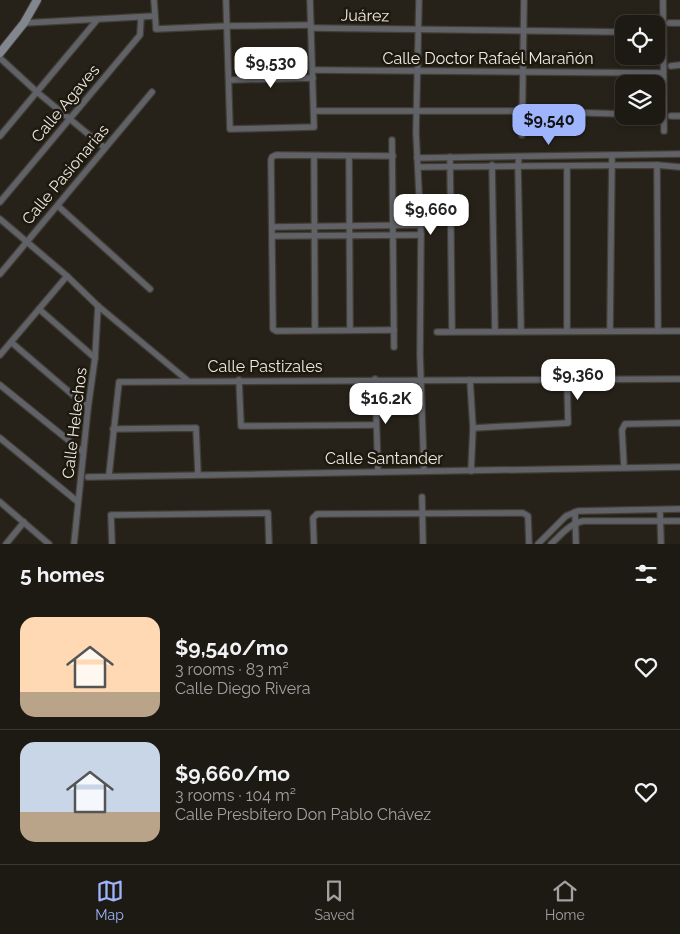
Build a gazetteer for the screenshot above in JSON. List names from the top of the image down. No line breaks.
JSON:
{"streets":{"street":["Juárez","Calle Doctor Rafaél Marañón","Calle Agaves","Calle Pasionarias","Calle Pastizales","Calle Helechos","Calle Santander"]},"crossings":[["Calle Pasionarias","Calle Pastizales"],["Calle Pastizales","Calle Helechos"]],"page":{"price":["$9,530","$9,540","$9,660","$9,360","$16.2K"],"heading":"5 homes","list":[{"name":"$9,540/mo","note":"3 rooms · 83 m² · Calle Diego Rivera"},{"name":"$9,660/mo","note":"3 rooms · 104 m² · Calle Presbítero Don Pablo Chávez"}],"tabs":["Map","Saved","Home"]}}
